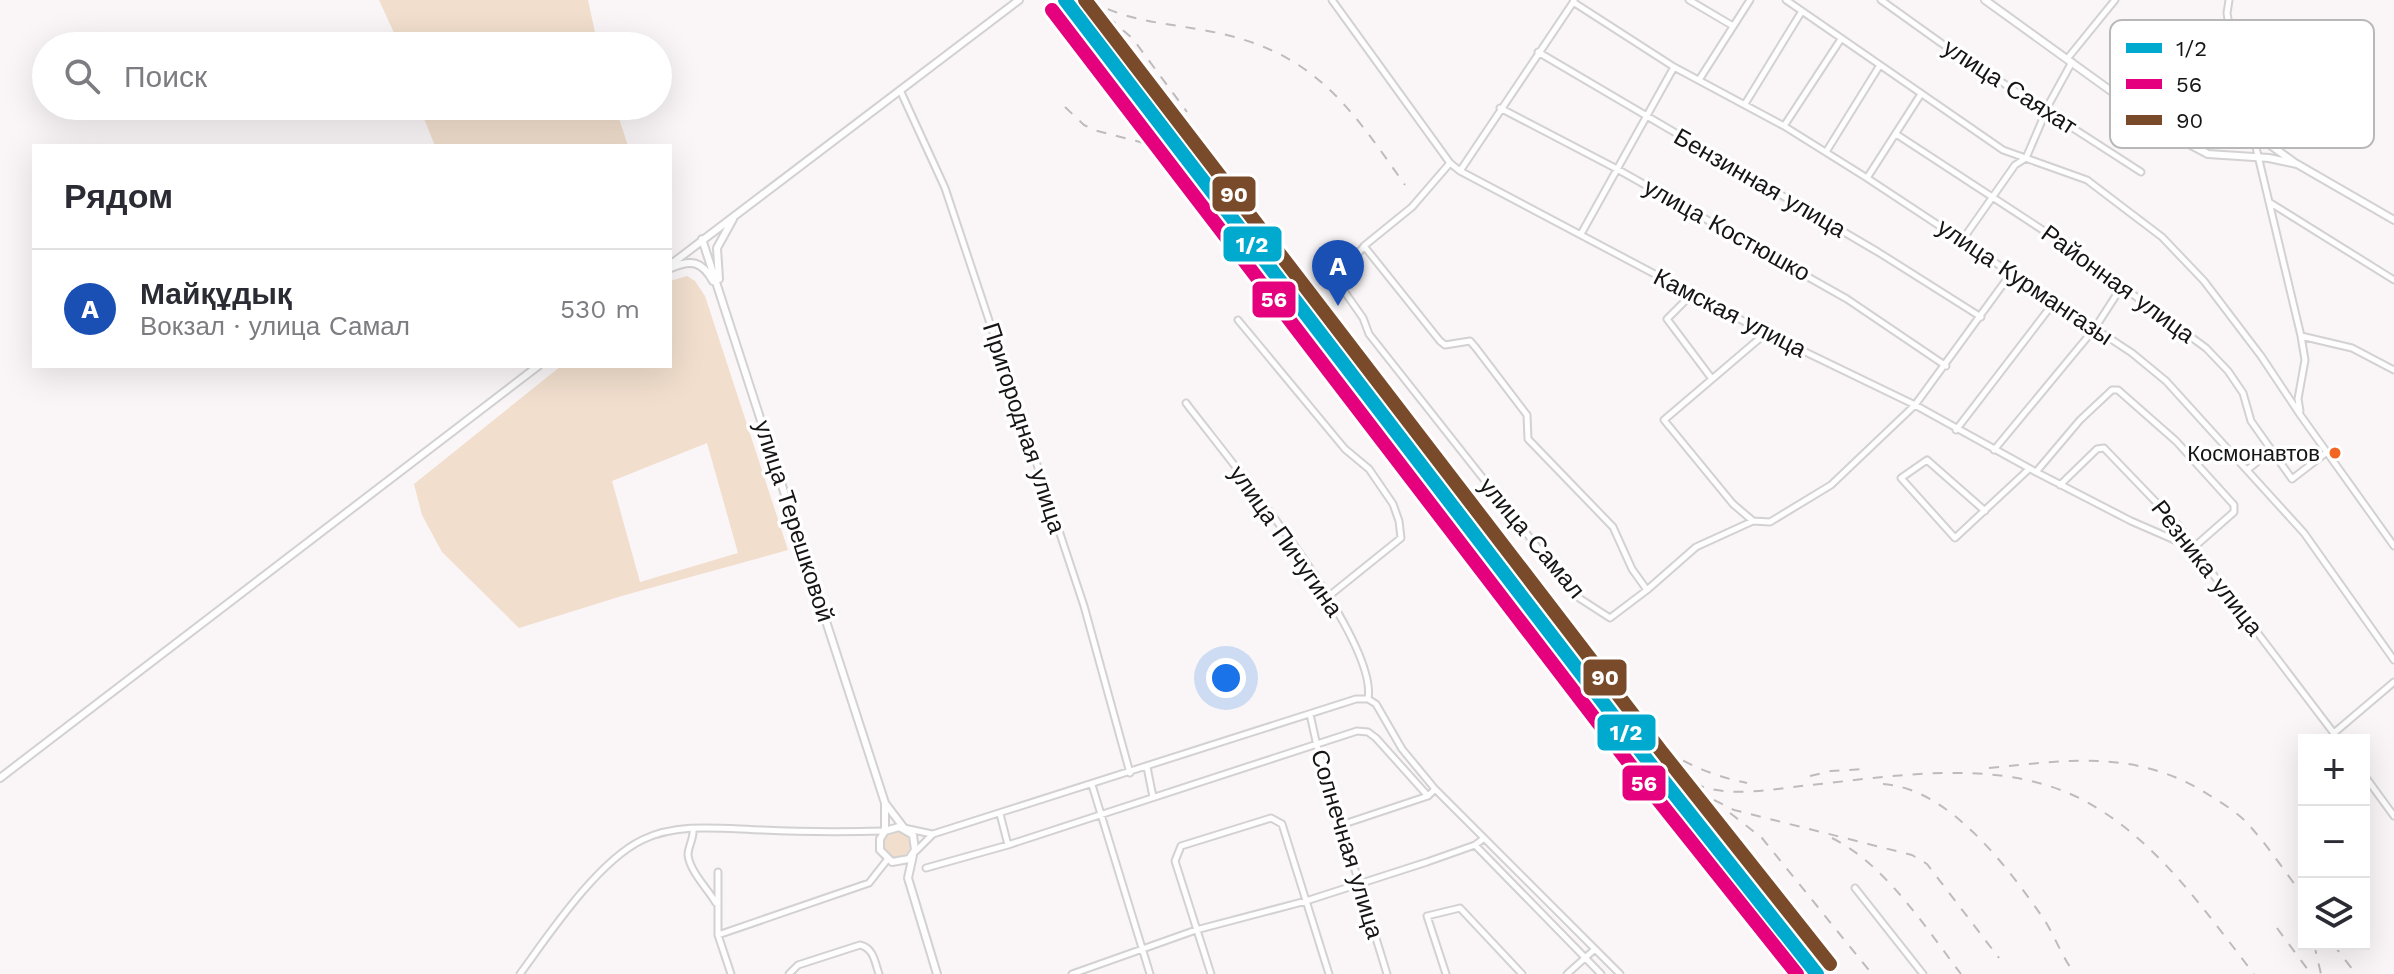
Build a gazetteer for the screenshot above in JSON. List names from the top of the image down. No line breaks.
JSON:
{"streets":{"main road":["улица Терешковой"],"street":["улица Саяхат","Бензинная улица","улица Костюшко","улица Курмангазы","Районная улица","Камская улица","Пригородная улица","улица Самал","улица Пичугина","Резника улица","Солнечная улица"]},"crossings":[["Камская улица","Резника улица"]],"places":["Космонавтов"],"lines":["transit line 1/2","transit line 90","transit line 56"],"legend":["1/2","56","90"],"page":{"search":"Поиск","heading":"Рядом","pins":"A","list":[{"mark":"A","name":"Майқұдық","note":"Вокзал · улица Самал","value":"530 m"}],"map_buttons":["+","−"]}}
